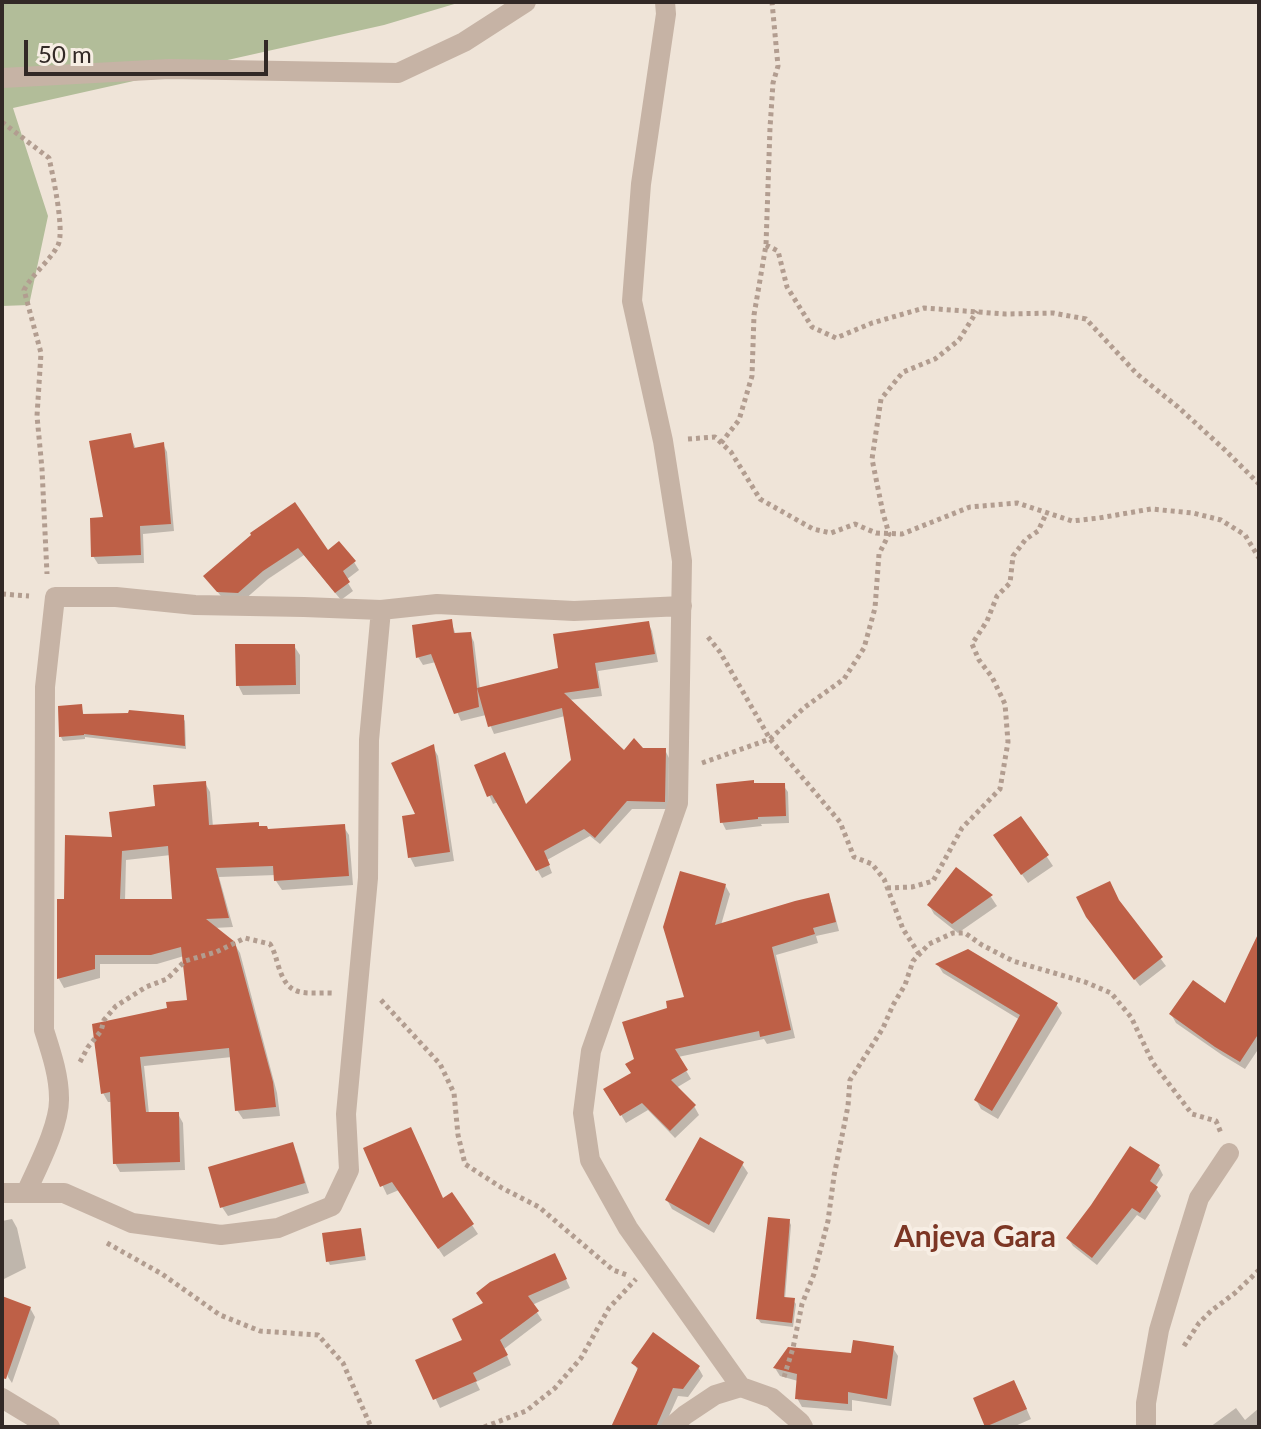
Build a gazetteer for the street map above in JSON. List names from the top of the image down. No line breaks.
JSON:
{"districts":["Anjeva Gara"],"scale_bar":"50 m"}
